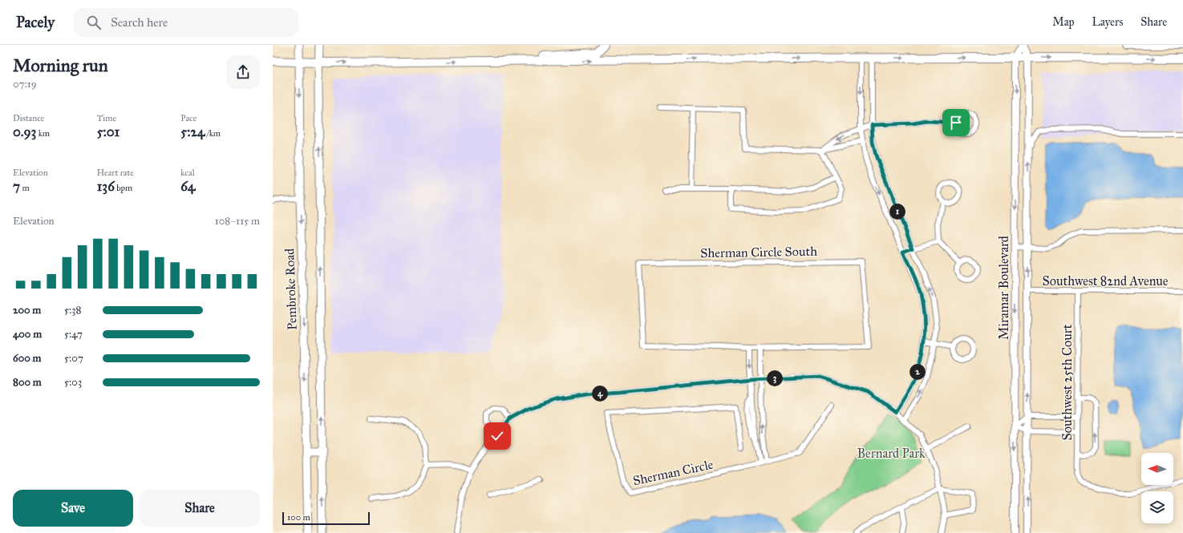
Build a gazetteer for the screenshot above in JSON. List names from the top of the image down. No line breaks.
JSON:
{"streets":{"main road":["Pembroke Road"],"street":["Sherman Circle South","Southwest 82nd Avenue","Miramar Boulevard","Southwest 25th Court","Sherman Circle"]},"crossings":[["Southwest 82nd Avenue","Miramar Boulevard"],["Southwest 82nd Avenue","Southwest 25th Court"]],"parks":["Bernard Park"],"scale_bar":"100 m","north":"left","page":{"header":"Pacely","search":"Search here","nav":["Map","Layers","Share"],"heading":["Morning run","07:19"],"stats":[["Distance","0.93 km"],["Time","5:01"],["Pace","5:24 /km"],["Elevation","7 m"],["Heart rate","136 bpm"],["kcal","64"]],"pins":["1","2","3","4"],"chart":["Elevation","108–115 m"],"list":[{"name":"200 m","note":"5:38"},{"name":"400 m","note":"5:47"},{"name":"600 m","note":"5:07"},{"name":"800 m","note":"5:03"}],"buttons":["Save","Share"],"scale":"100 m"}}
